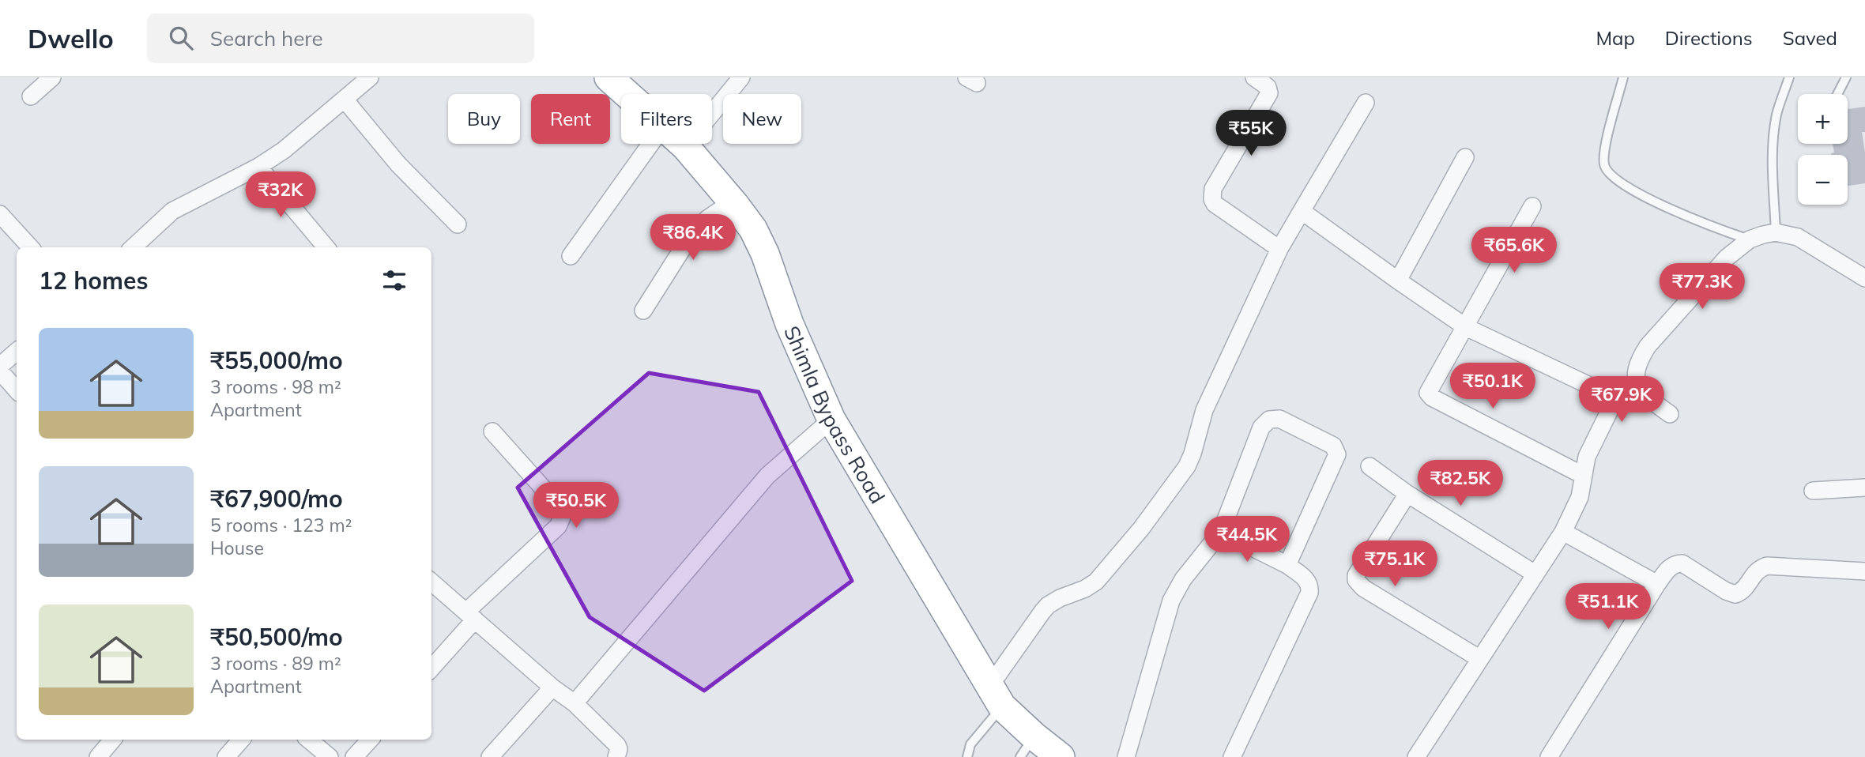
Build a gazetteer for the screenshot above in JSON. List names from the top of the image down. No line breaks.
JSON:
{"streets":{"highway":["Shimla Bypass Road"]},"page":{"header":"Dwello","search":"Search here","nav":["Map","Directions","Saved"],"map_buttons":["+","−"],"chip":["Buy","Rent","Filters","New"],"price":["₹55K","₹32K","₹86.4K","₹65.6K","₹77.3K","₹50.1K","₹67.9K","₹82.5K","₹50.5K","₹44.5K","₹75.1K","₹51.1K"],"heading":"12 homes","list":[{"name":"₹55,000/mo","note":"3 rooms · 98 m² · Apartment"},{"name":"₹67,900/mo","note":"5 rooms · 123 m² · House"},{"name":"₹50,500/mo","note":"3 rooms · 89 m² · Apartment"}]}}
